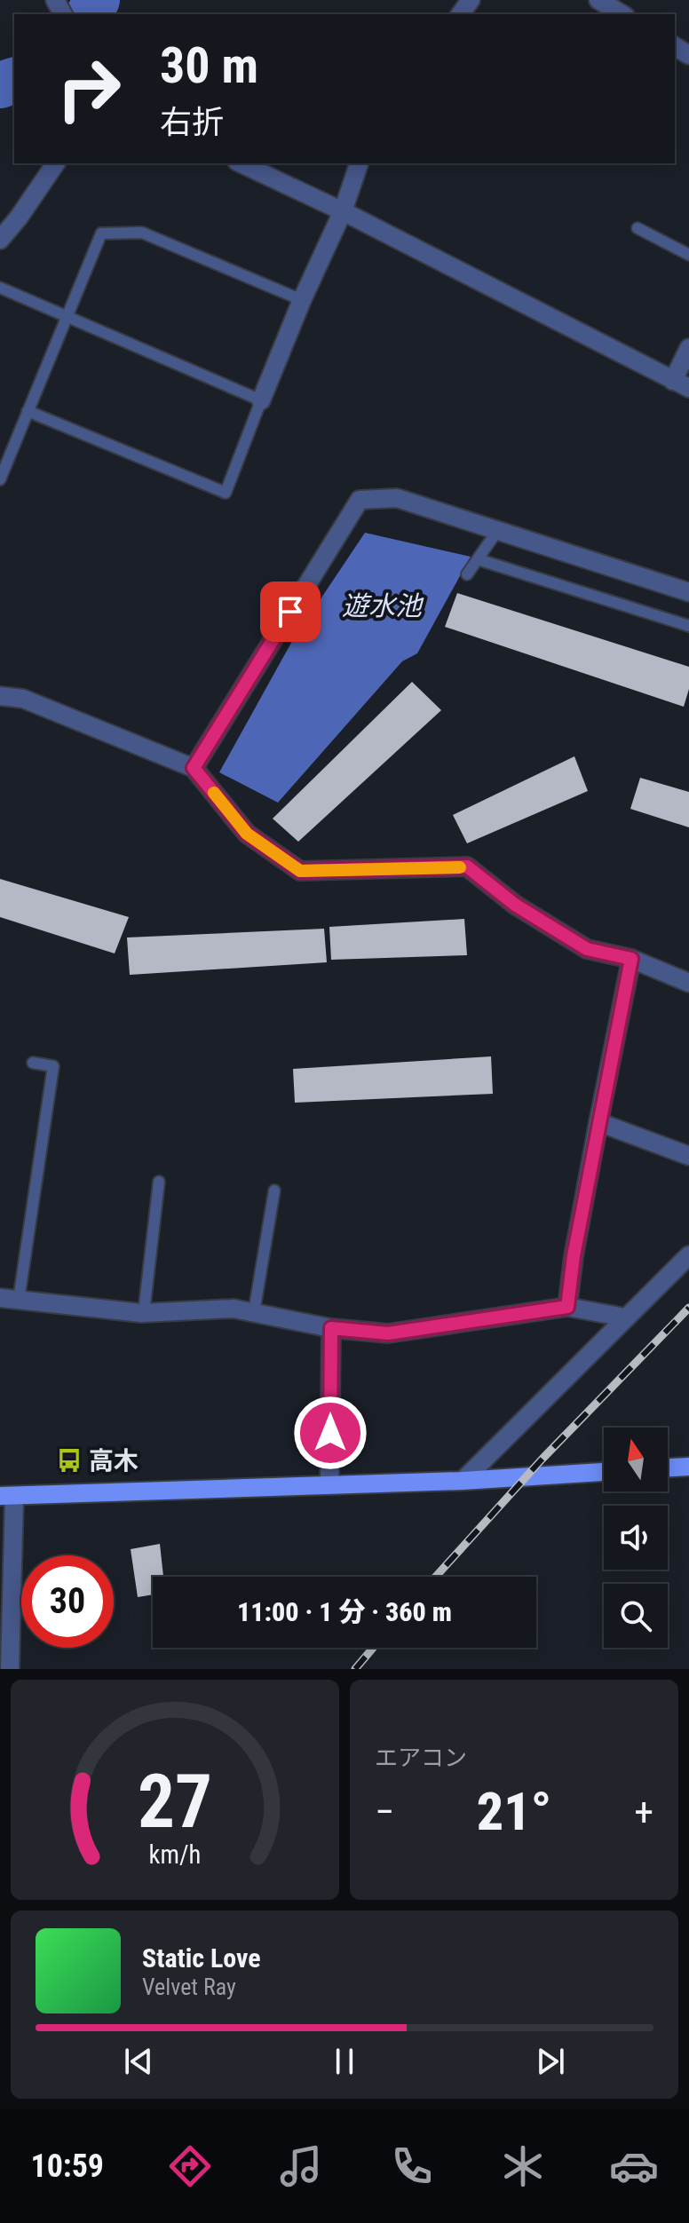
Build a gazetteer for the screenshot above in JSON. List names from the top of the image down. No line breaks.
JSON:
{"water":["遊水池"],"places":{"bus stop":["高木"]},"north":"top","page":{"turn":["30 m","右折"],"limit":"30","trip":"11:00 · 1 分 · 360 m","tile":"エアコン","heat":["−","21°","+"],"song":["Static Love","Velvet Ray"],"tabs":"10:59","gauge":["27","km/h"]}}
